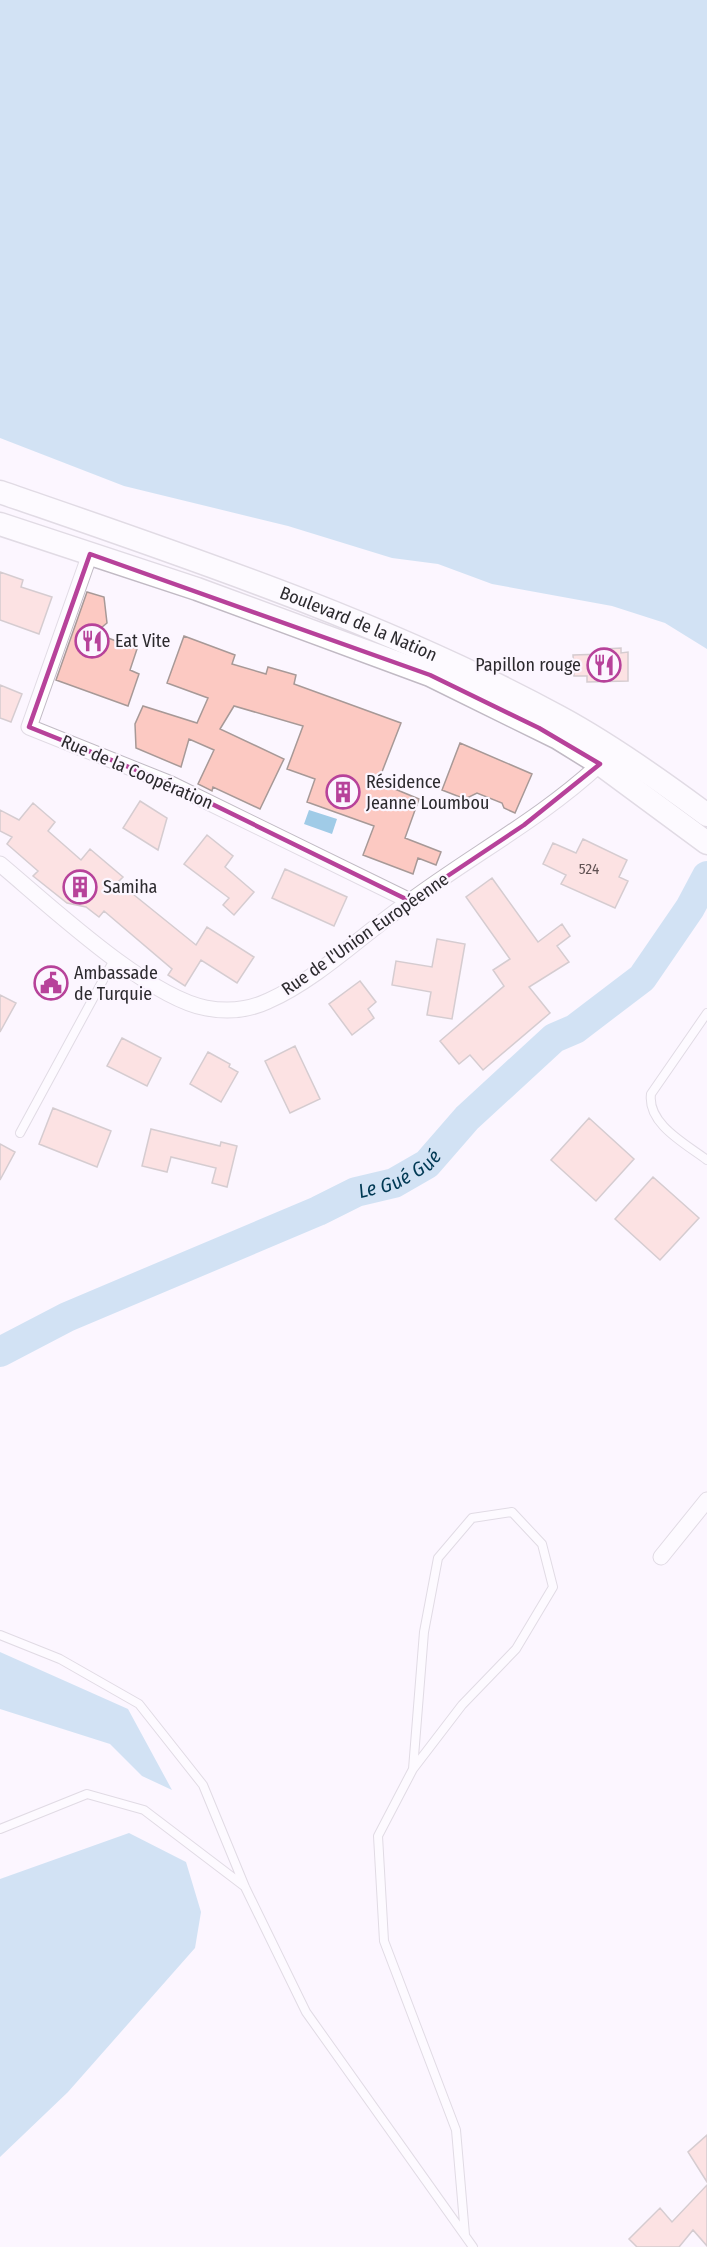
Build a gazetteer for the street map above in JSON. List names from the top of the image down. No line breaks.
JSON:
{"streets":{"main road":["Boulevard de la Nation"],"street":["Rue de la Coopération","Rue de l'Union Européenne"]},"crossings":[["Boulevard de la Nation","Rue de la Coopération"],["Boulevard de la Nation","Rue de l'Union Européenne"],["Rue de la Coopération","Rue de l'Union Européenne"]],"water":["Le Gué Gué"],"places":{"restaurant":["Eat Vite","Papillon rouge"],"building":["Résidence Jeanne Loumbou","Samiha"],"public building":["Ambassade de Turquie"]},"house_numbers":["524"]}
